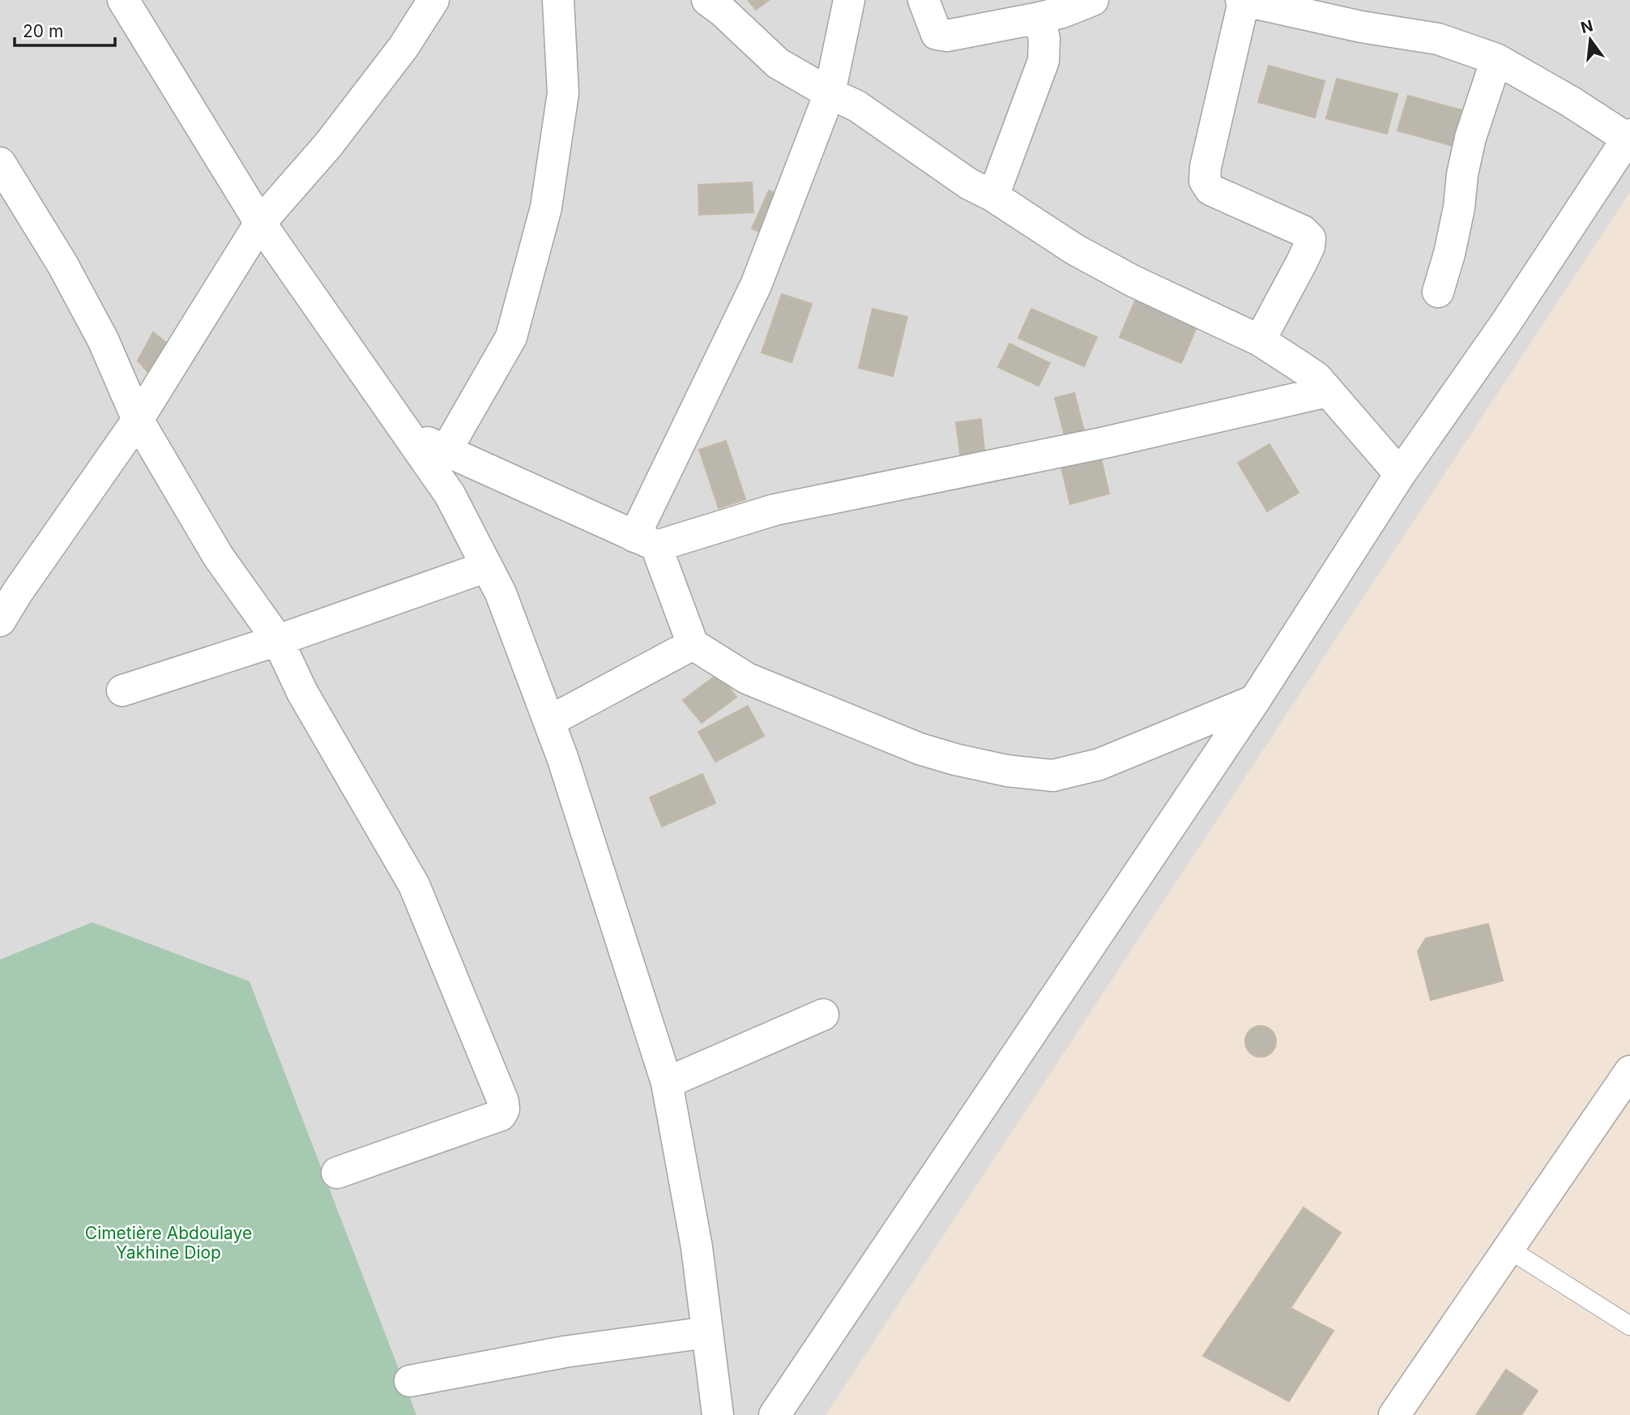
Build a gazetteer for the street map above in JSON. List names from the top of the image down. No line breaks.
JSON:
{"parks":["Cimetière Abdoulaye Yakhine Diop"],"scale_bar":"20 m","north":"top"}
